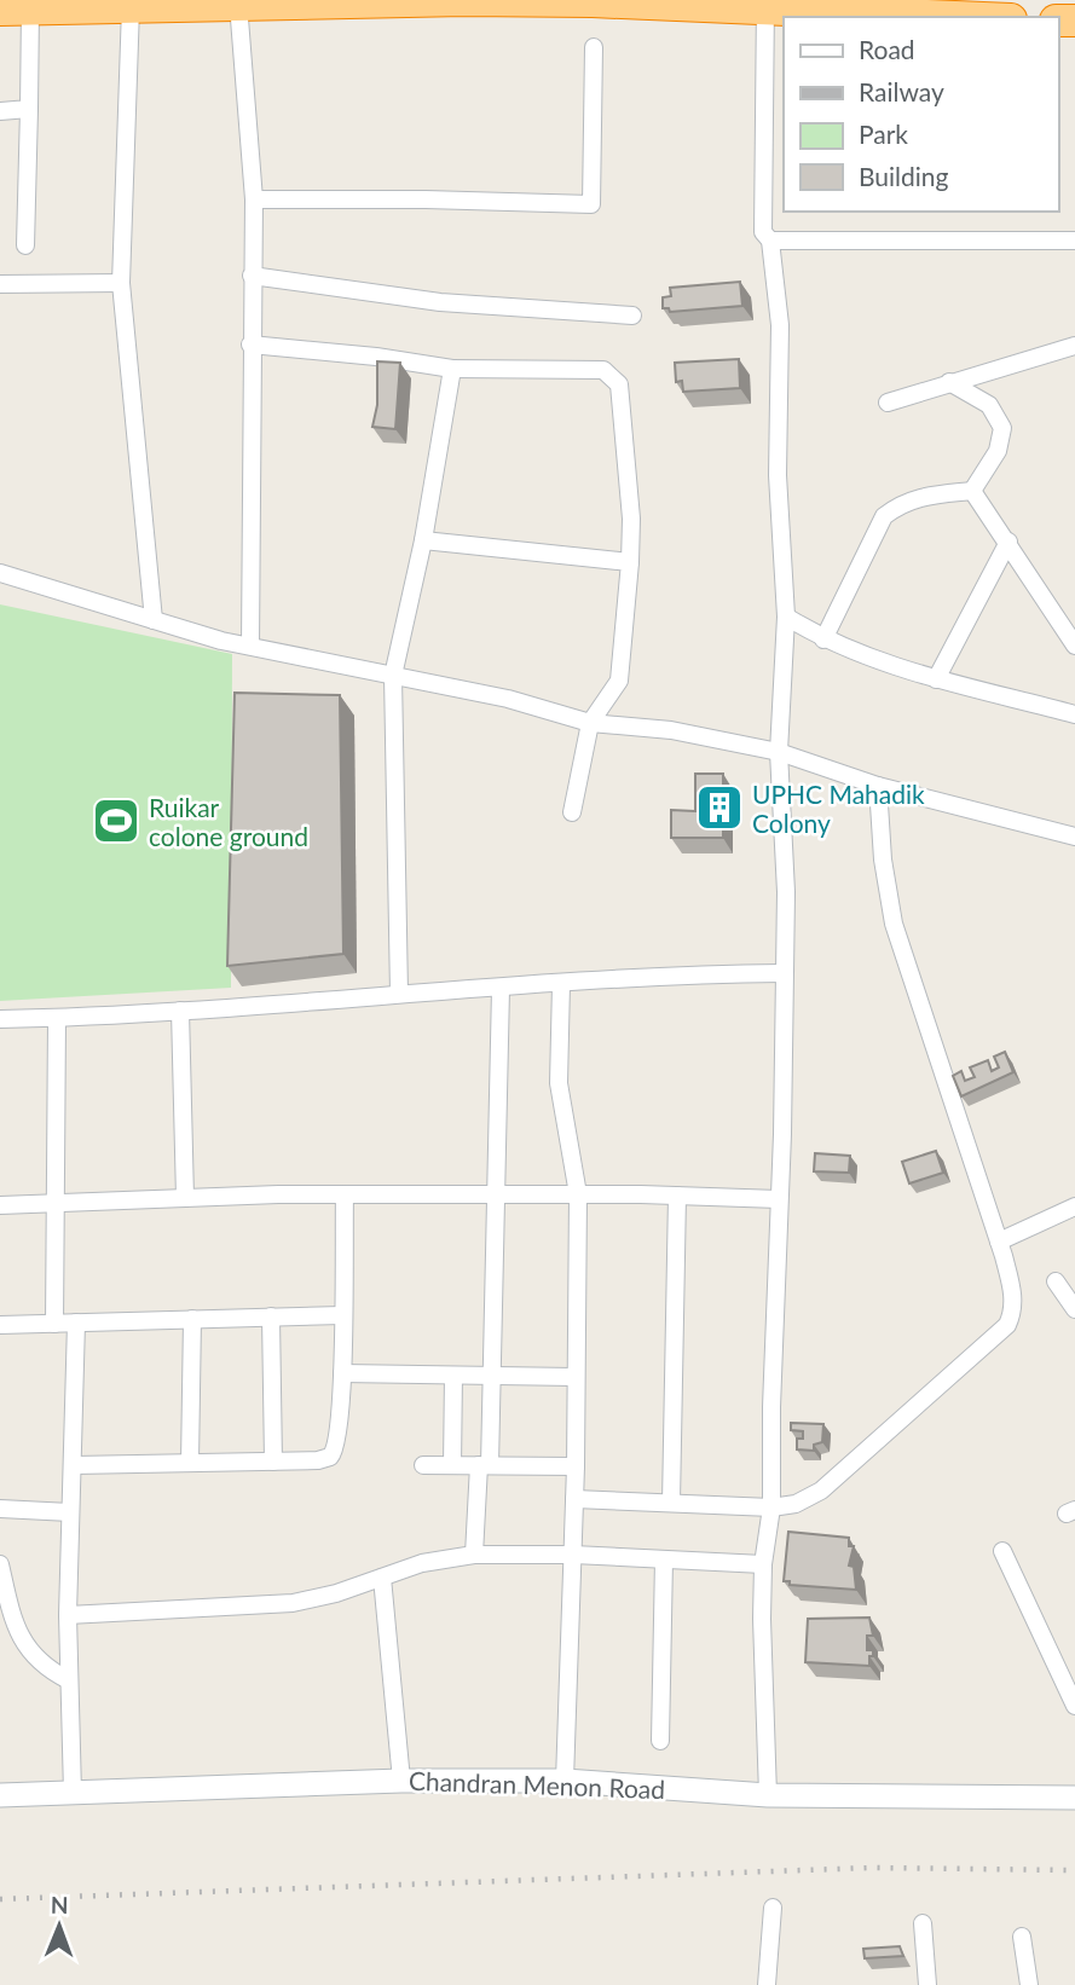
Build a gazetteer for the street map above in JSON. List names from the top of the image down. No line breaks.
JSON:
{"streets":{"street":["Chandran Menon Road"]},"places":{"building":["UPHC Mahadik Colony"],"sports":["Ruikar colone ground"]},"legend":["Road","Railway","Park","Building"],"north":"top"}
